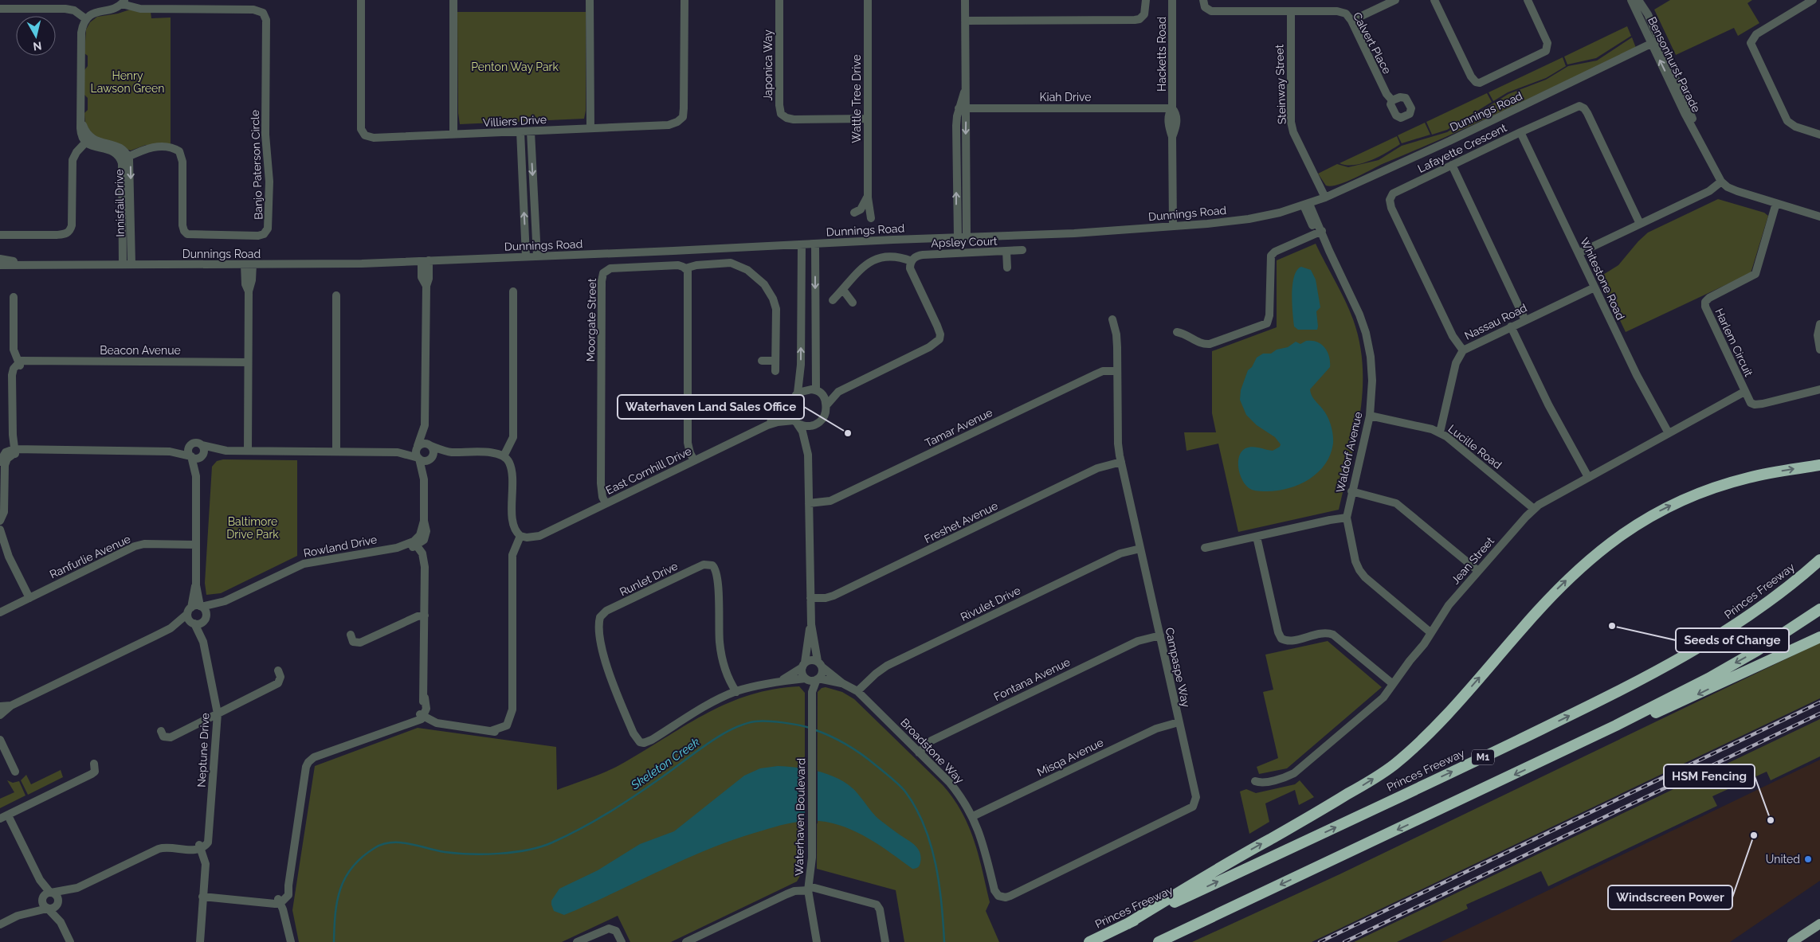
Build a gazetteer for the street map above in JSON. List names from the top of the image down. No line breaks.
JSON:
{"streets":{"highway":["Princes Freeway","M1"],"street":["Calvert Place","Hacketts Road","Bensonhurst Parade","Japonica Way","Steinway Street","Kiah Drive","Wattle Tree Drive","Dunnings Road","Villiers Drive","Lafayette Crescent","Banjo Paterson Circle","Innisfail Drive","Apsley Court","Whitestone Road","Moorgate Street","Nassau Road","Harlem Circuit","Beacon Avenue","Tamar Avenue","Lucille Road","Waldorf Avenue","East Cornhill Drive","Freshet Avenue","Rowland Drive","Ranfurlie Avenue","Jean Street","Runlet Drive","Rivulet Drive","Campaspe Way","Fontana Avenue","Neptune Drive","Broadstone Way","Misqa Avenue","Waterhaven Boulevard"]},"crossings":[["Calvert Place","Steinway Street"],["Hacketts Road","Kiah Drive"],["Hacketts Road","Dunnings Road"],["Bensonhurst Parade","Dunnings Road"],["Japonica Way","Wattle Tree Drive"],["Steinway Street","Dunnings Road"],["Dunnings Road","Innisfail Drive"],["Dunnings Road","Waldorf Avenue"],["Lafayette Crescent","Whitestone Road"],["Lafayette Crescent","Nassau Road"],["Banjo Paterson Circle","Innisfail Drive"],["Whitestone Road","Nassau Road"],["Whitestone Road","Jean Street"],["Moorgate Street","East Cornhill Drive"],["Nassau Road","Lucille Road"],["Harlem Circuit","Jean Street"],["Tamar Avenue","Campaspe Way"],["Lucille Road","Waldorf Avenue"],["Lucille Road","Jean Street"],["Waldorf Avenue","Jean Street"],["Freshet Avenue","Campaspe Way"],["Rowland Drive","Neptune Drive"],["Rivulet Drive","Campaspe Way"],["Rivulet Drive","Broadstone Way"],["Campaspe Way","Fontana Avenue"],["Campaspe Way","Broadstone Way"],["Campaspe Way","Misqa Avenue"],["Fontana Avenue","Broadstone Way"],["Broadstone Way","Misqa Avenue"],["Broadstone Way","Waterhaven Boulevard"]],"water":["Skeleton Creek"],"parks":["Penton Way Park","Henry Lawson Green","Baltimore Drive Park"],"places":["Waterhaven Land Sales Office","Seeds of Change","HSM Fencing","Windscreen Power","United"],"north":"bottom"}
